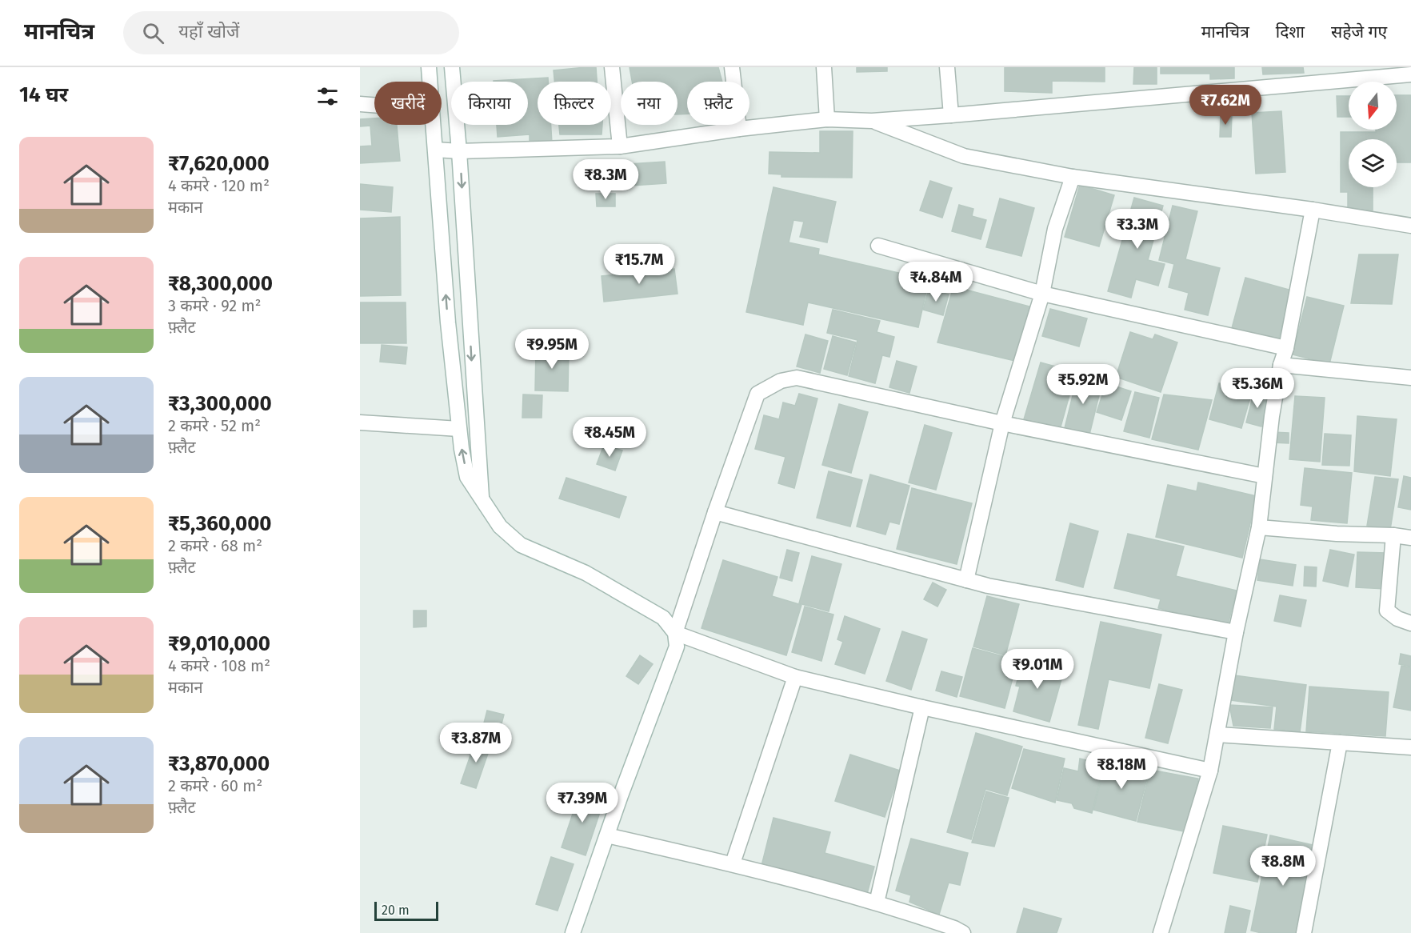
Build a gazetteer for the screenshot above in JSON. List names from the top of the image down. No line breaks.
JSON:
{"scale_bar":"20 m","north":"bottom","page":{"header":"मानचित्र","search":"यहाँ खोजें","nav":["मानचित्र","दिशा","सहेजे गए"],"heading":"14 घर","chip":["खरीदें","किराया","फ़िल्टर","नया","फ़्लैट"],"price":["₹7.62M","₹8.3M","₹3.3M","₹15.7M","₹4.84M","₹9.95M","₹5.92M","₹5.36M","₹8.45M","₹9.01M","₹3.87M","₹8.18M","₹7.39M","₹8.8M"],"list":[{"name":"₹7,620,000","note":"4 कमरे · 120 m² · मकान"},{"name":"₹8,300,000","note":"3 कमरे · 92 m² · फ़्लैट"},{"name":"₹3,300,000","note":"2 कमरे · 52 m² · फ़्लैट"},{"name":"₹5,360,000","note":"2 कमरे · 68 m² · फ़्लैट"},{"name":"₹9,010,000","note":"4 कमरे · 108 m² · मकान"},{"name":"₹3,870,000","note":"2 कमरे · 60 m² · फ़्लैट"}],"scale":"20 m"}}
